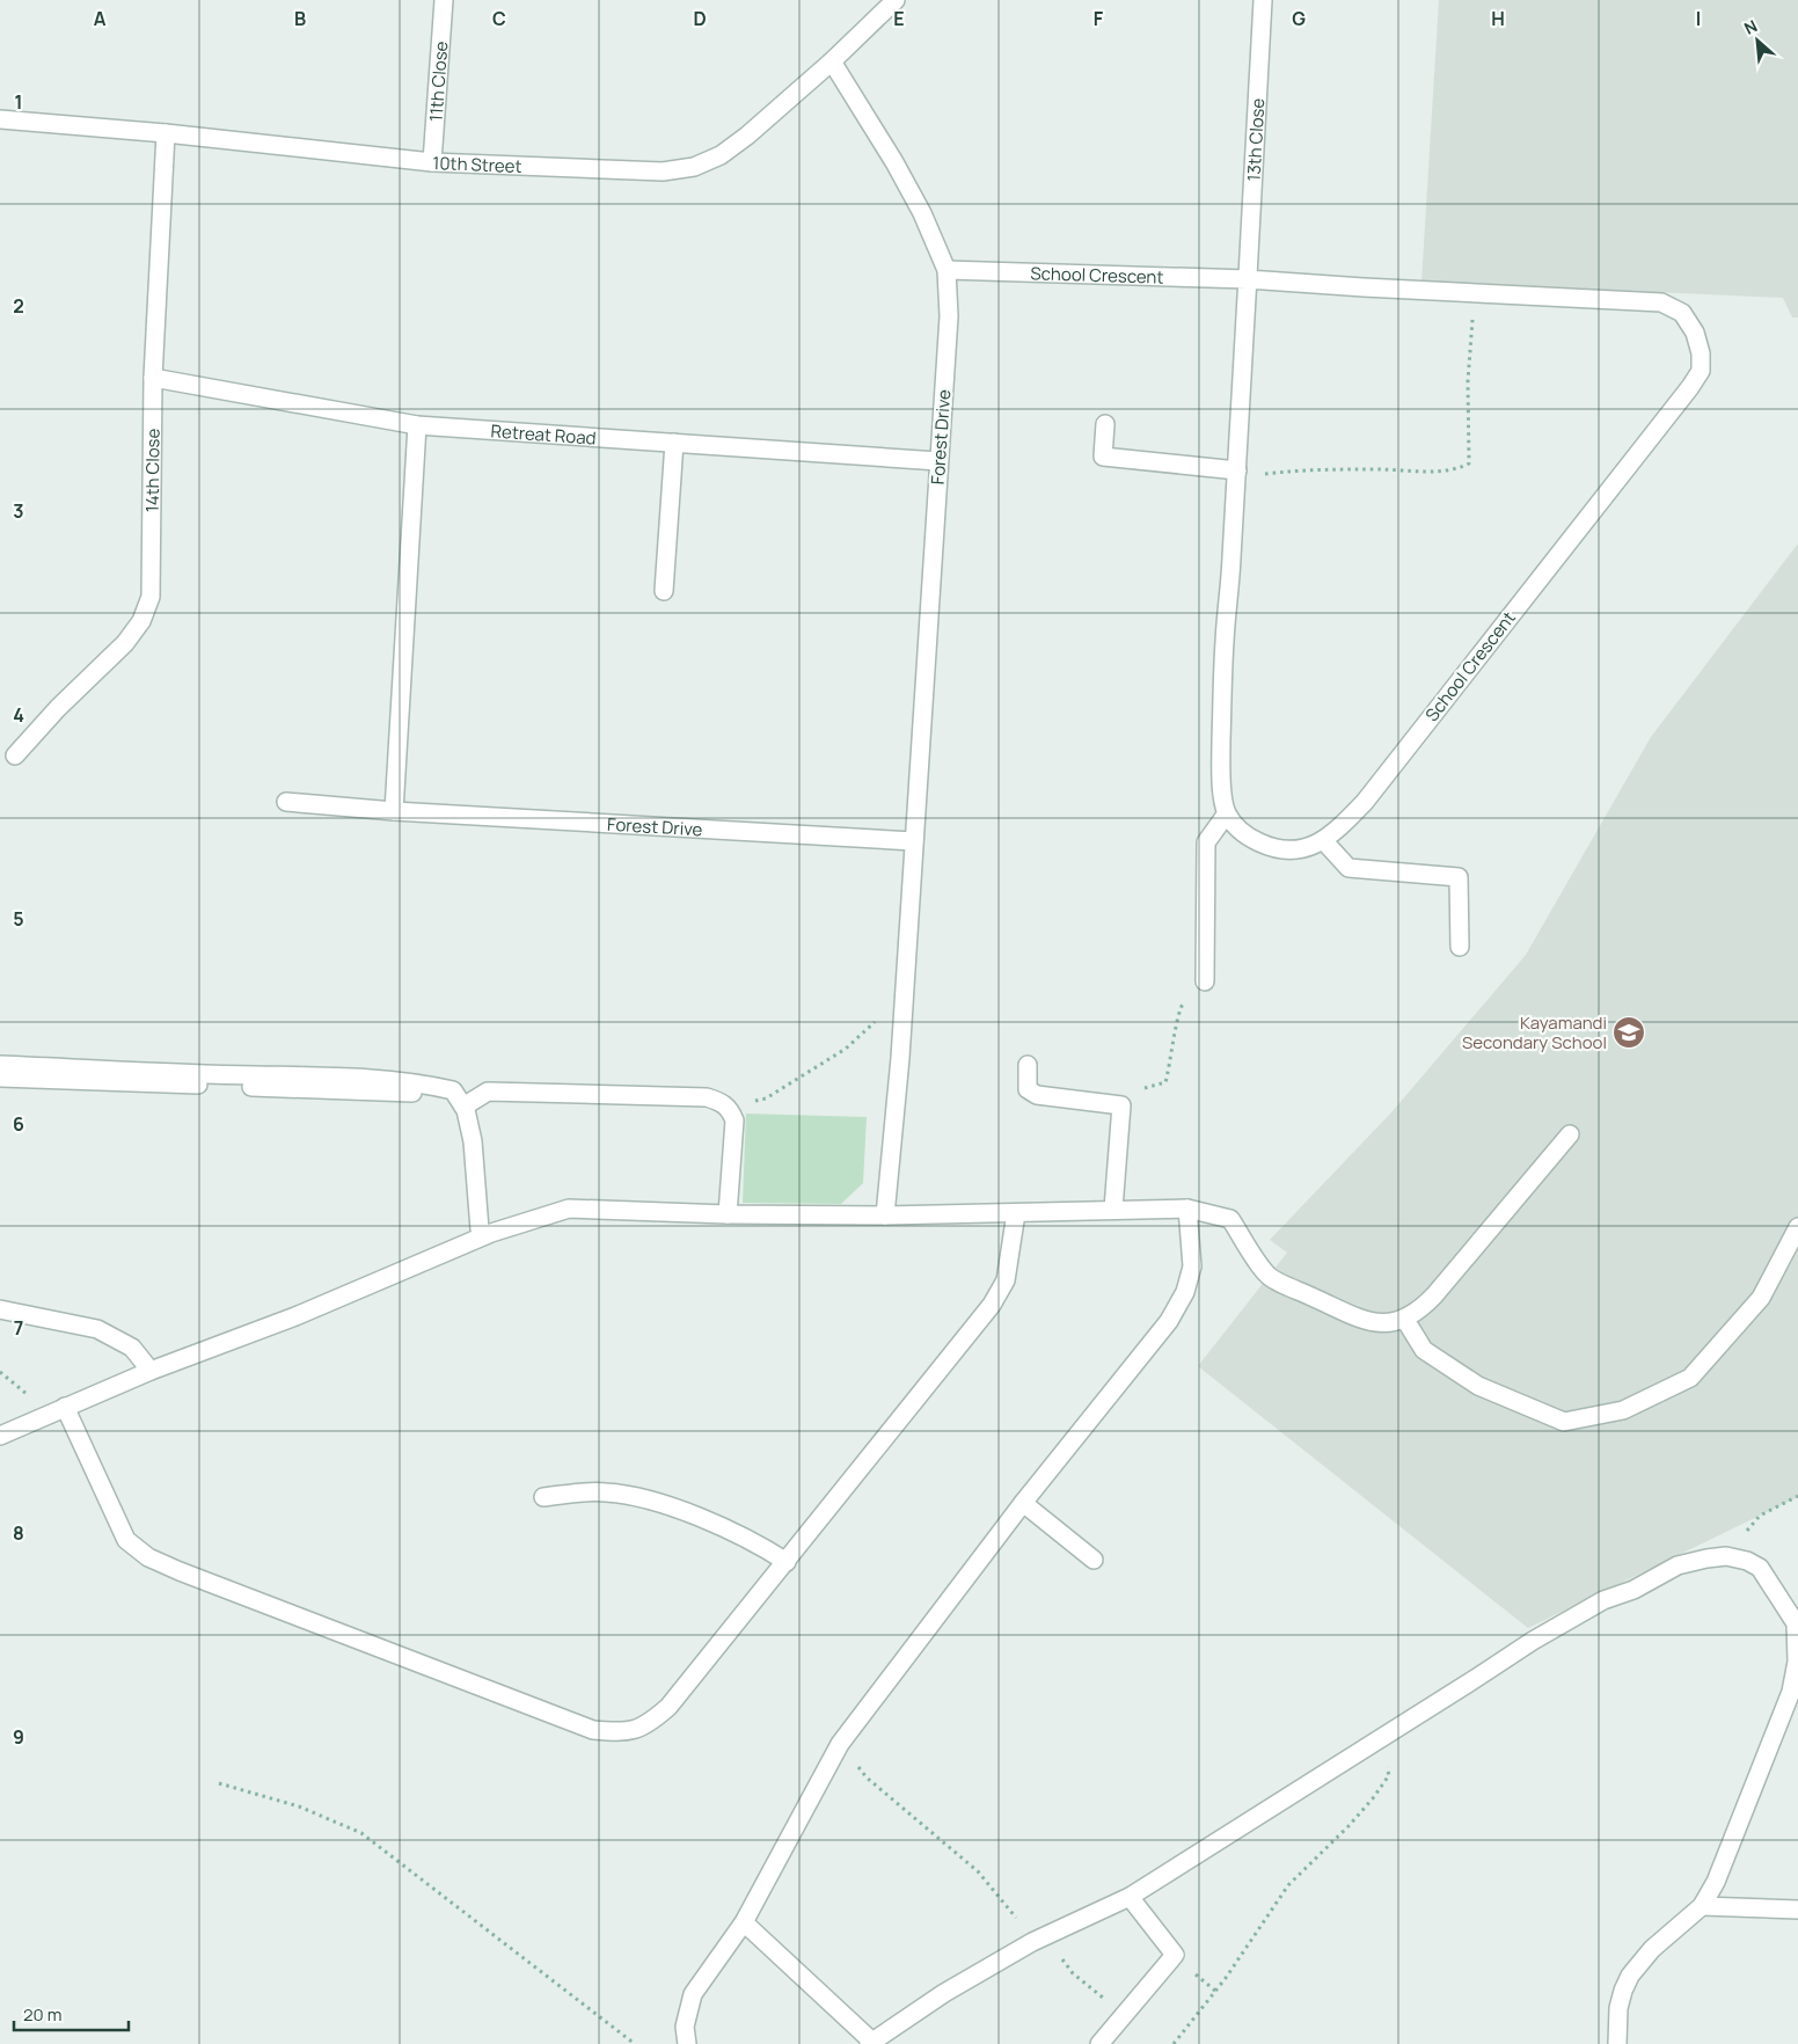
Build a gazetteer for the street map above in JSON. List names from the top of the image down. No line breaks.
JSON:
{"streets":{"street":["11th Close","13th Close","10th Street","School Crescent","Retreat Road","Forest Drive","14th Close"]},"crossings":[["11th Close","10th Street"],["13th Close","School Crescent"],["10th Street","Forest Drive"],["10th Street","14th Close"],["School Crescent","Forest Drive"],["Retreat Road","Forest Drive"],["Retreat Road","14th Close"]],"places":{"school or university":["Kayamandi Secondary School"]},"scale_bar":"20 m","north":"top left","grid":{"columns":["A","B","C","D","E","F","G","H","I"],"rows":["1","2","3","4","5","6","7","8","9"]}}
